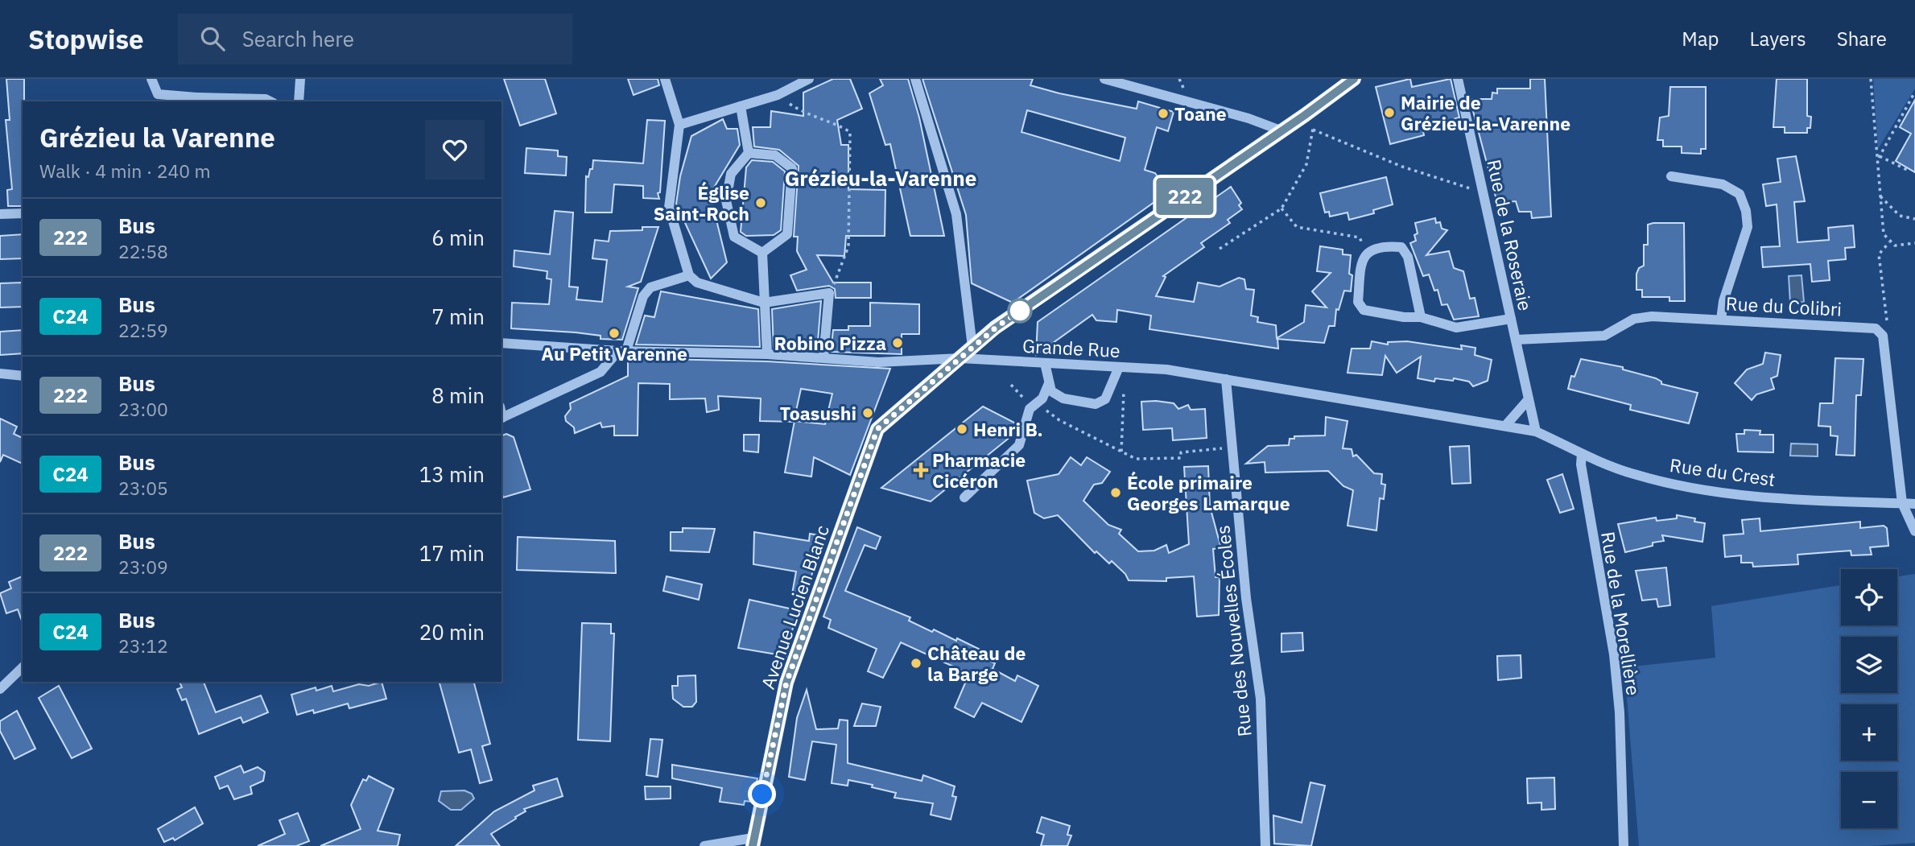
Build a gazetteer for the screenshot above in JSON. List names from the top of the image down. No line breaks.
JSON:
{"streets":{"main road":["Avenue Lucien Blanc"],"street":["Rue de la Roseraie","Rue du Colibri","Grande Rue","Rue du Crest","Rue de la Morellière","Rue des Nouvelles Écoles"]},"crossings":[["Rue de la Roseraie","Rue du Colibri"],["Rue de la Roseraie","Grande Rue"],["Rue de la Roseraie","Rue du Crest"],["Rue du Colibri","Rue du Crest"],["Grande Rue","Rue du Crest"],["Grande Rue","Avenue Lucien Blanc"],["Grande Rue","Rue des Nouvelles Écoles"],["Rue du Crest","Rue de la Morellière"]],"districts":["Grézieu-la-Varenne"],"places":{"other":["Mairie de Grézieu-la-Varenne","Toane","Église Saint-Roch","Au Petit Varenne","Robino Pizza","Toasushi","Henri B.","École primaire Georges Lamarque","Château de la Barge"],"health":["Pharmacie Cicéron"]},"lines":["bus line 222"],"page":{"header":"Stopwise","search":"Search here","nav":["Map","Layers","Share"],"on_map":"222","heading":["Grézieu la Varenne","Walk · 4 min · 240 m"],"list":[{"mark":"222","name":"Bus","note":"22:58","value":"6 min"},{"mark":"C24","name":"Bus","note":"22:59","value":"7 min"},{"mark":"222","name":"Bus","note":"23:00","value":"8 min"},{"mark":"C24","name":"Bus","note":"23:05","value":"13 min"},{"mark":"222","name":"Bus","note":"23:09","value":"17 min"},{"mark":"C24","name":"Bus","note":"23:12","value":"20 min"}],"map_buttons":["+","−"]}}
